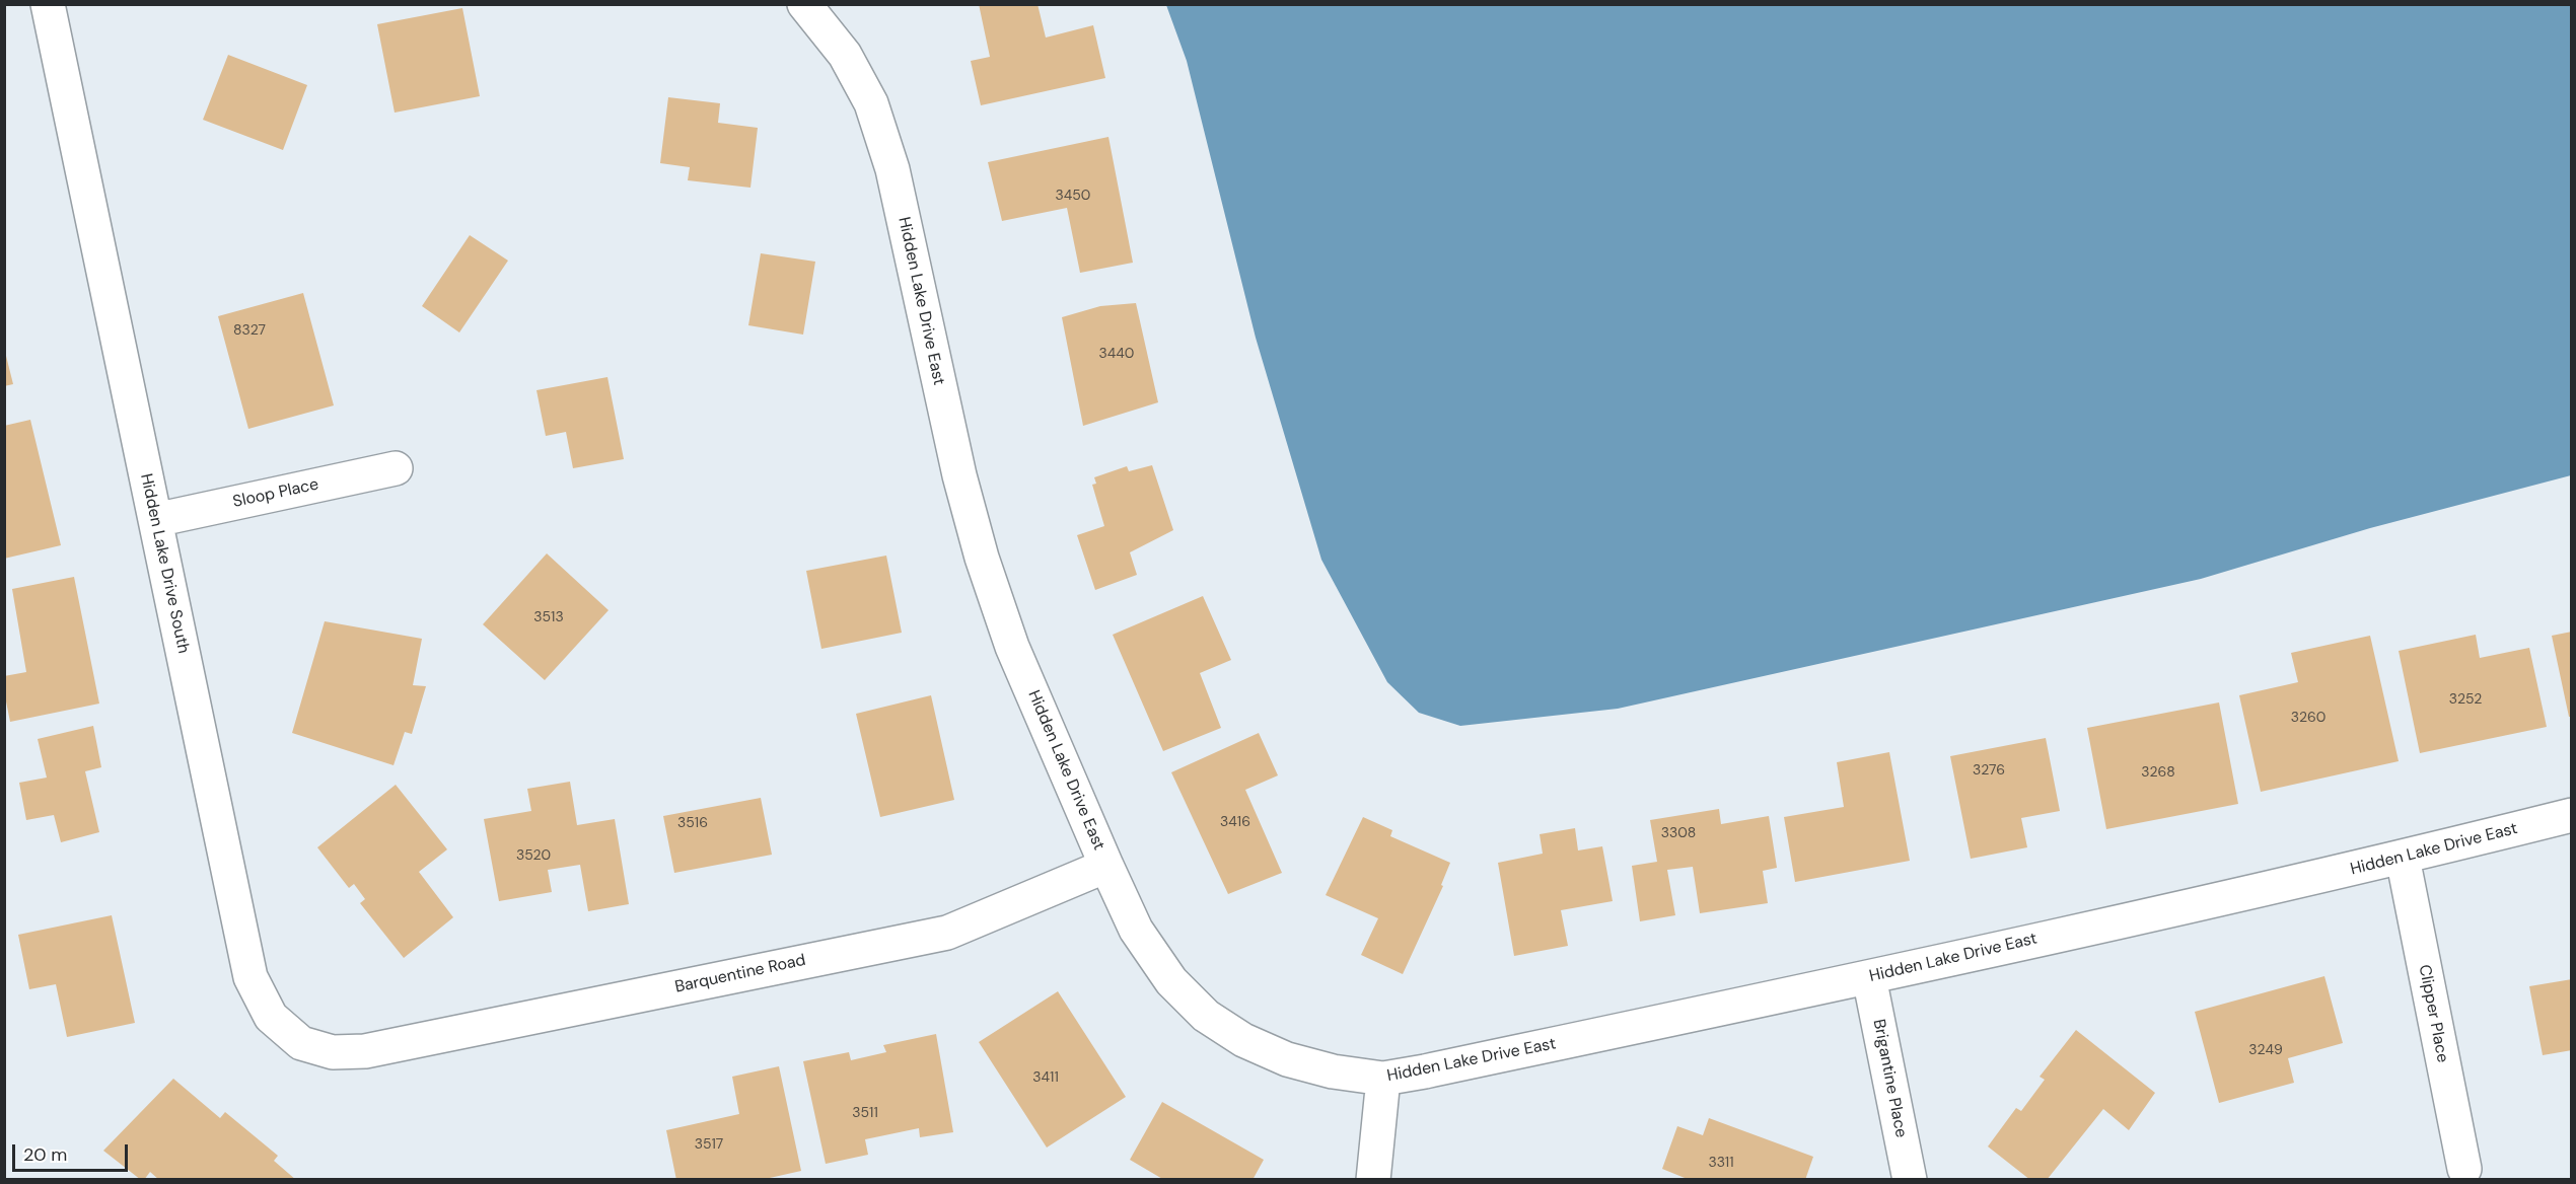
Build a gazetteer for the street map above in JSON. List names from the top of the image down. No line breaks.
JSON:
{"streets":{"street":["Hidden Lake Drive East","Sloop Place","Hidden Lake Drive South","Barquentine Road","Clipper Place","Brigantine Place"]},"crossings":[["Hidden Lake Drive East","Barquentine Road"],["Hidden Lake Drive East","Clipper Place"],["Hidden Lake Drive East","Brigantine Place"],["Sloop Place","Hidden Lake Drive South"],["Hidden Lake Drive South","Barquentine Road"]],"house_numbers":["3450","8327","3440","3513","3252","3260","3276","3268","3416","3516","3308","3520","3249","3411","3511","3517","3311"],"scale_bar":"20 m"}
